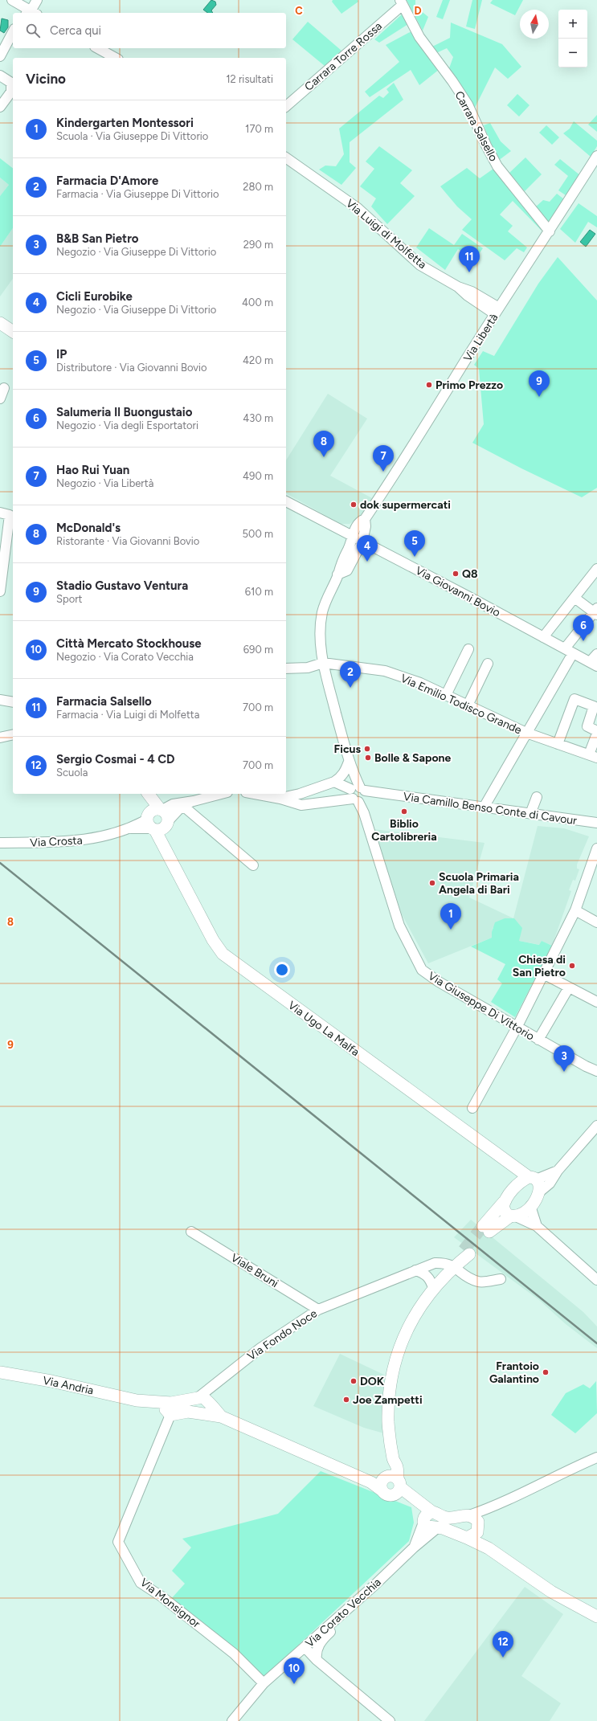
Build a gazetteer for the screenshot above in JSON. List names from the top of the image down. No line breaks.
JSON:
{"streets":{"main road":["Via Ugo La Malfa","Via Fondo Noce","Via Andria"],"street":["Carrara Torre Rossa","Carrara Salsello","Via Luigi di Molfetta","Via Libertà","Via Giovanni Bovio","Via Emilio Todisco Grande","Via Camillo Benso Conte di Cavour","Via Crosta","Via Giuseppe Di Vittorio","Viale Bruni","Via Monsignor","Via Corato Vecchia"]},"crossings":[["Carrara Torre Rossa","Carrara Salsello"],["Carrara Salsello","Via Libertà"],["Via Luigi di Molfetta","Via Libertà"],["Via Libertà","Via Giovanni Bovio"],["Via Libertà","Via Giuseppe Di Vittorio"],["Via Giovanni Bovio","Via Giuseppe Di Vittorio"],["Via Emilio Todisco Grande","Via Giuseppe Di Vittorio"],["Via Camillo Benso Conte di Cavour","Via Giuseppe Di Vittorio"],["Via Crosta","Via Ugo La Malfa"],["Viale Bruni","Via Fondo Noce"],["Via Fondo Noce","Via Andria"],["Via Fondo Noce","Via Monsignor"],["Via Andria","Via Monsignor"],["Via Monsignor","Via Corato Vecchia"]],"places":["Primo Prezzo","dok supermercati","Q8","Ficus","Bolle & Sapone","Biblio Cartolibreria","Scuola Primaria Angela di Bari","Chiesa di San Pietro","Frantoio Galantino","DOK","Joe Zampetti"],"north":"top","page":{"map_buttons":["+","−"],"search":"Cerca qui","heading":["Vicino","12 risultati"],"list":[{"mark":"1","name":"Kindergarten Montessori","note":"Scuola · Via Giuseppe Di Vittorio","value":"170 m"},{"mark":"2","name":"Farmacia D'Amore","note":"Farmacia · Via Giuseppe Di Vittorio","value":"280 m"},{"mark":"3","name":"B&B San Pietro","note":"Negozio · Via Giuseppe Di Vittorio","value":"290 m"},{"mark":"4","name":"Cicli Eurobike","note":"Negozio · Via Giuseppe Di Vittorio","value":"400 m"},{"mark":"5","name":"IP","note":"Distributore · Via Giovanni Bovio","value":"420 m"},{"mark":"6","name":"Salumeria Il Buongustaio","note":"Negozio · Via degli Esportatori","value":"430 m"},{"mark":"7","name":"Hao Rui Yuan","note":"Negozio · Via Libertà","value":"490 m"},{"mark":"8","name":"McDonald's","note":"Ristorante · Via Giovanni Bovio","value":"500 m"},{"mark":"9","name":"Stadio Gustavo Ventura","note":"Sport","value":"610 m"},{"mark":"10","name":"Città Mercato Stockhouse","note":"Negozio · Via Corato Vecchia","value":"690 m"},{"mark":"11","name":"Farmacia Salsello","note":"Farmacia · Via Luigi di Molfetta","value":"700 m"},{"mark":"12","name":"Sergio Cosmai - 4 CD","note":"Scuola","value":"700 m"}],"pins":["11","9","8","7","5","4","6","2","1","3","12","10"]},"grid":{"columns":["C","D"],"rows":["8","9"]}}
